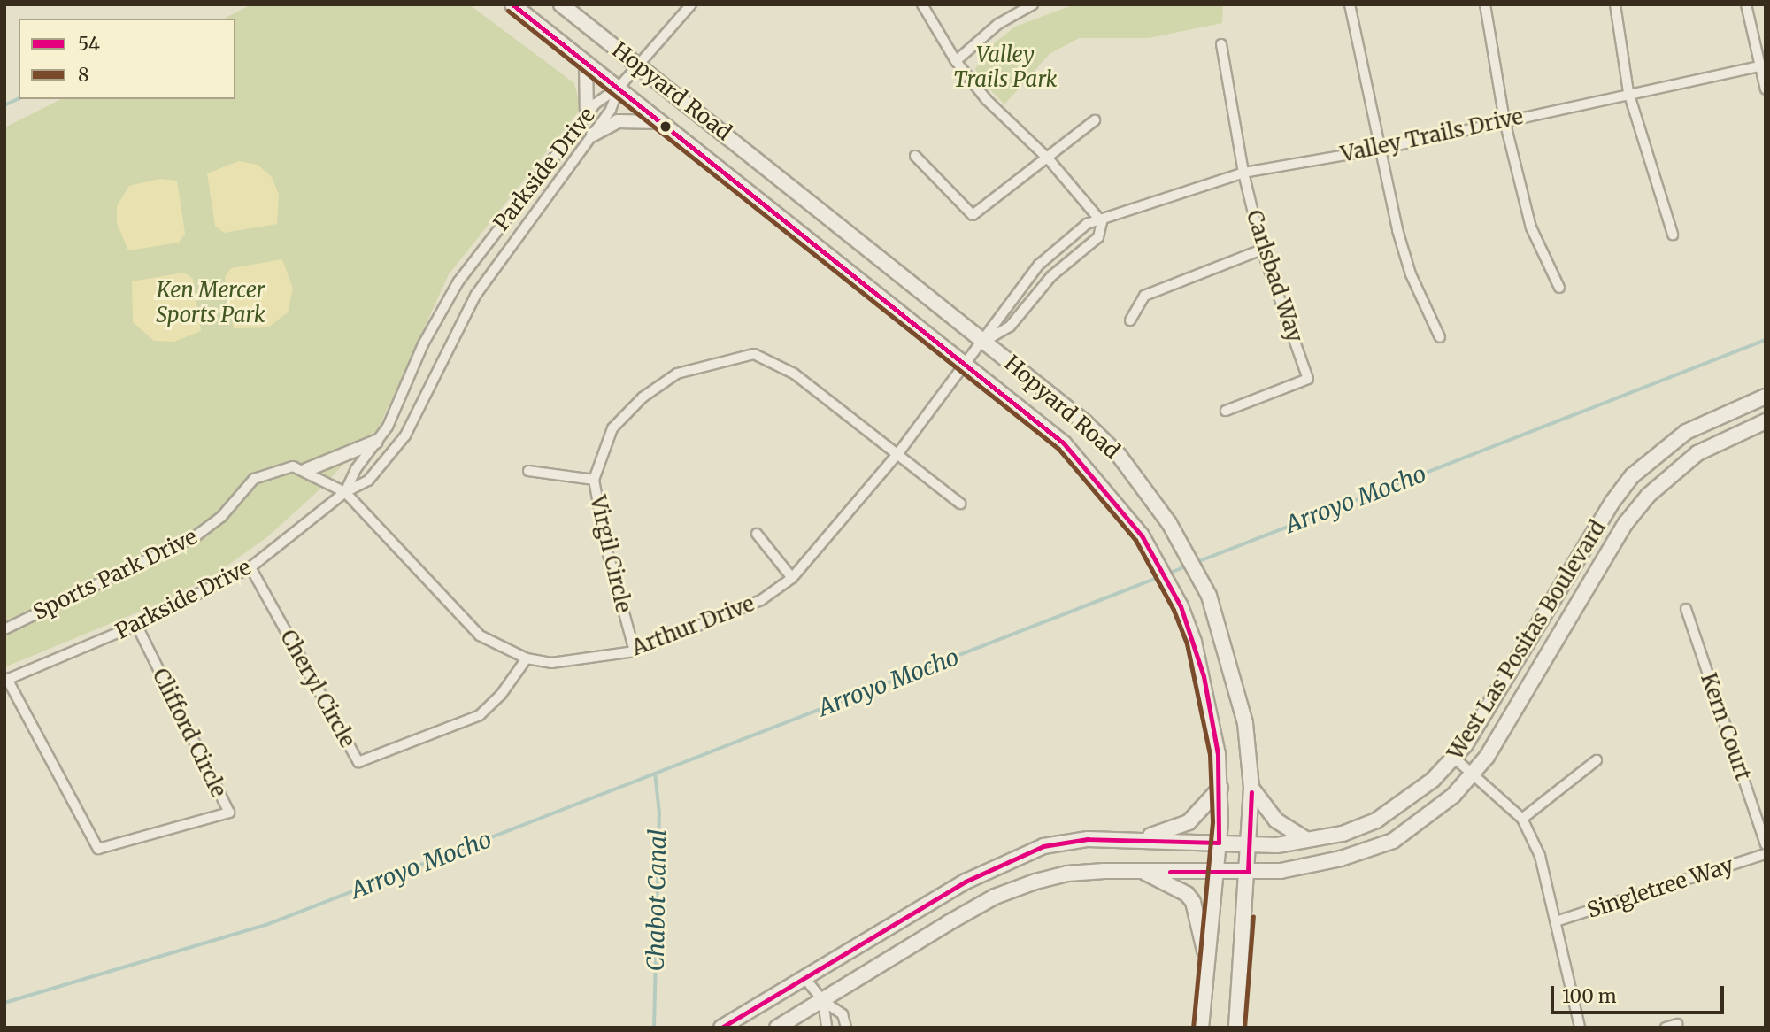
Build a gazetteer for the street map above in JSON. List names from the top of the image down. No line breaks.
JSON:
{"streets":{"main road":["Hopyard Road","West Las Positas Boulevard"],"street":["Valley Trails Drive","Parkside Drive","Carlsbad Way","Virgil Circle","Sports Park Drive","Arthur Drive","Cheryl Circle","Kern Court","Clifford Circle","Singletree Way"]},"crossings":[["Hopyard Road","Valley Trails Drive"],["Hopyard Road","Parkside Drive"],["Hopyard Road","Arthur Drive"],["Hopyard Road","West Las Positas Boulevard"],["Valley Trails Drive","Carlsbad Way"],["Valley Trails Drive","Arthur Drive"],["Parkside Drive","Arthur Drive"],["Parkside Drive","Cheryl Circle"],["Parkside Drive","Clifford Circle"],["Virgil Circle","Arthur Drive"],["Arthur Drive","Cheryl Circle"]],"water":["Arroyo Mocho","Chabot Canal"],"parks":["Valley Trails Park","Ken Mercer Sports Park"],"lines":["transit line 54","transit line 8"],"legend":["54","8"],"scale_bar":"100 m"}
